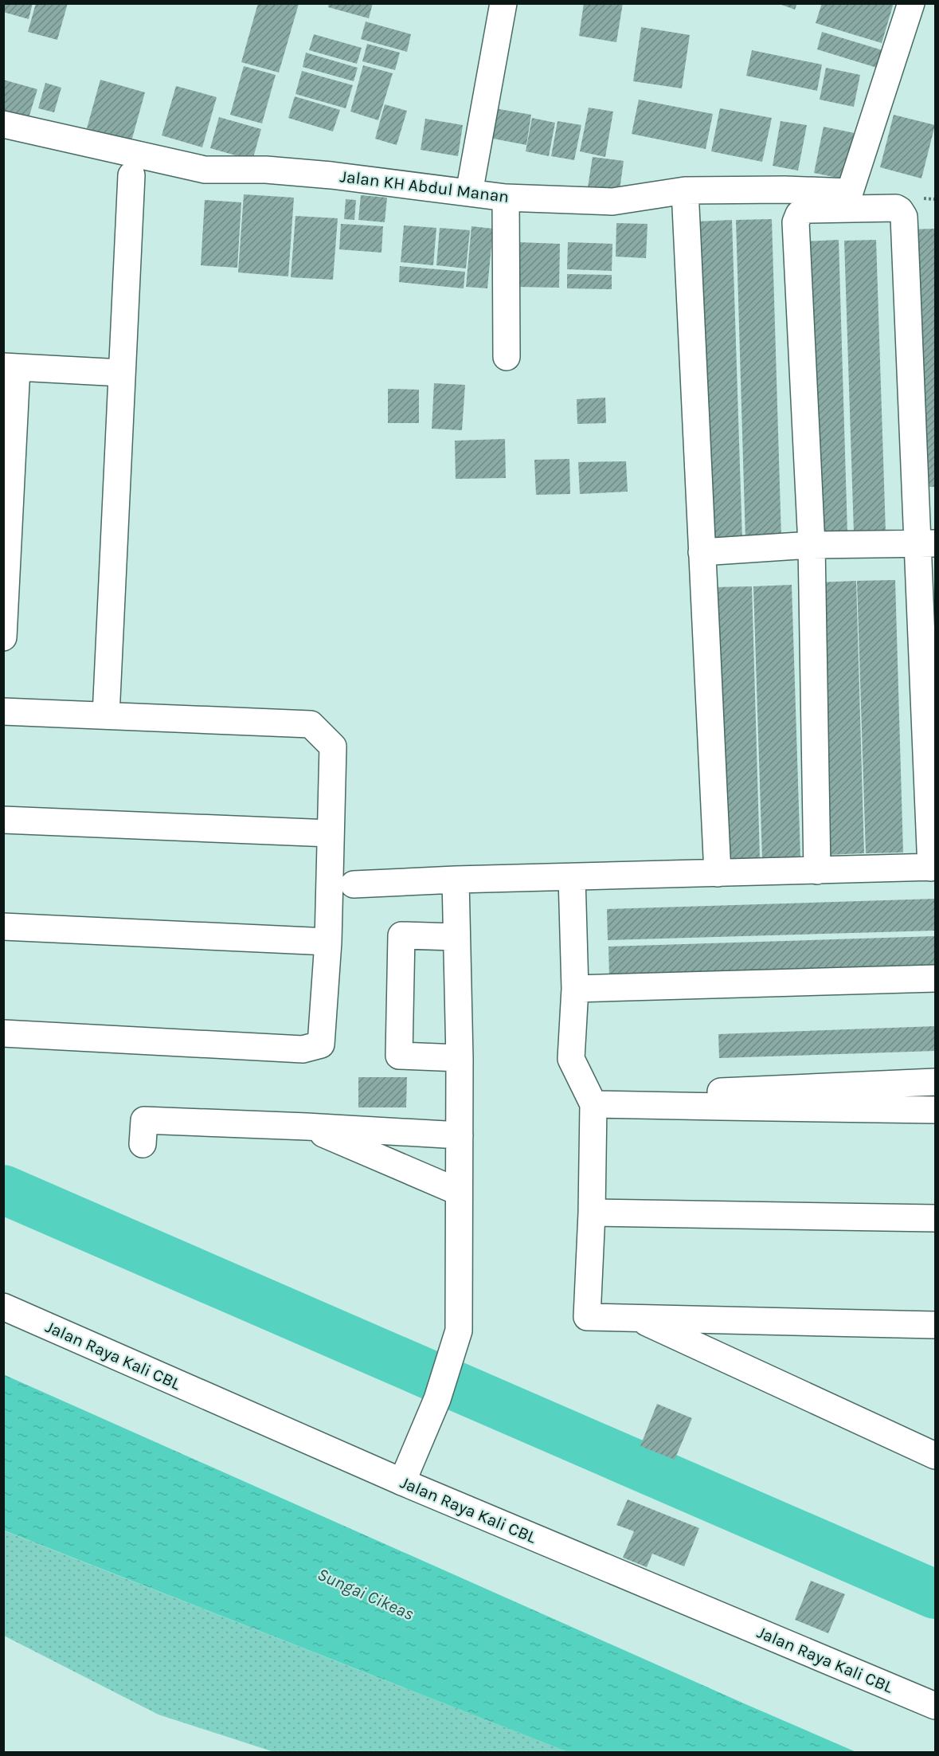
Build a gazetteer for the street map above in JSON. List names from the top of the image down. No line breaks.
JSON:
{"streets":{"street":["Jalan KH Abdul Manan","Jalan Raya Kali CBL"]},"water":["Sungai Cikeas"]}
